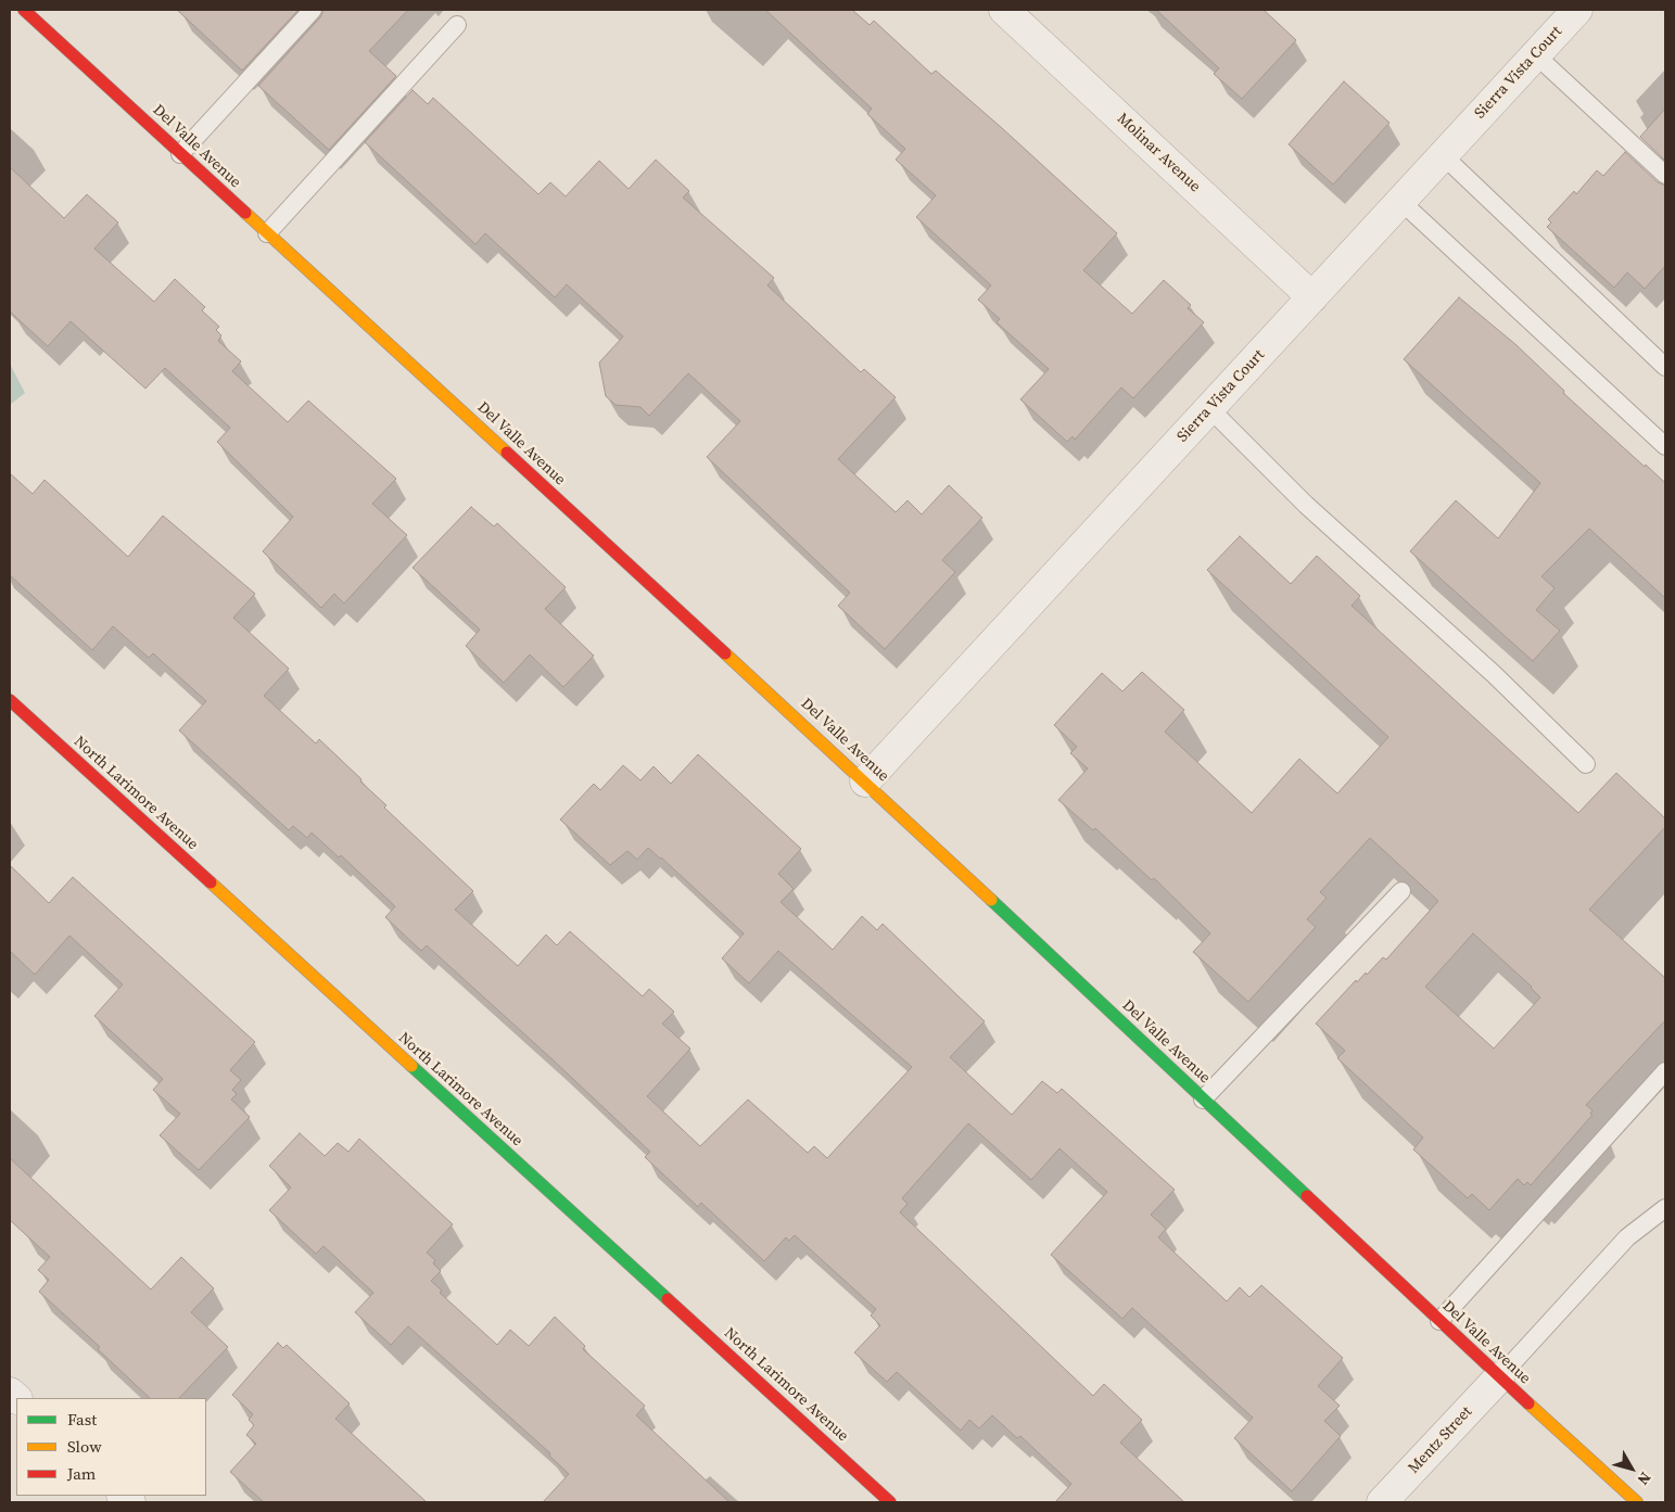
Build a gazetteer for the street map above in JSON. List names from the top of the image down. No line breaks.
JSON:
{"streets":{"street":["Sierra Vista Court","Del Valle Avenue","Molinar Avenue","North Larimore Avenue","Mentz Street"]},"crossings":[["Sierra Vista Court","Del Valle Avenue"],["Sierra Vista Court","Molinar Avenue"],["Del Valle Avenue","Mentz Street"]],"legend":["Fast","Slow","Jam"],"north":"bottom right"}
